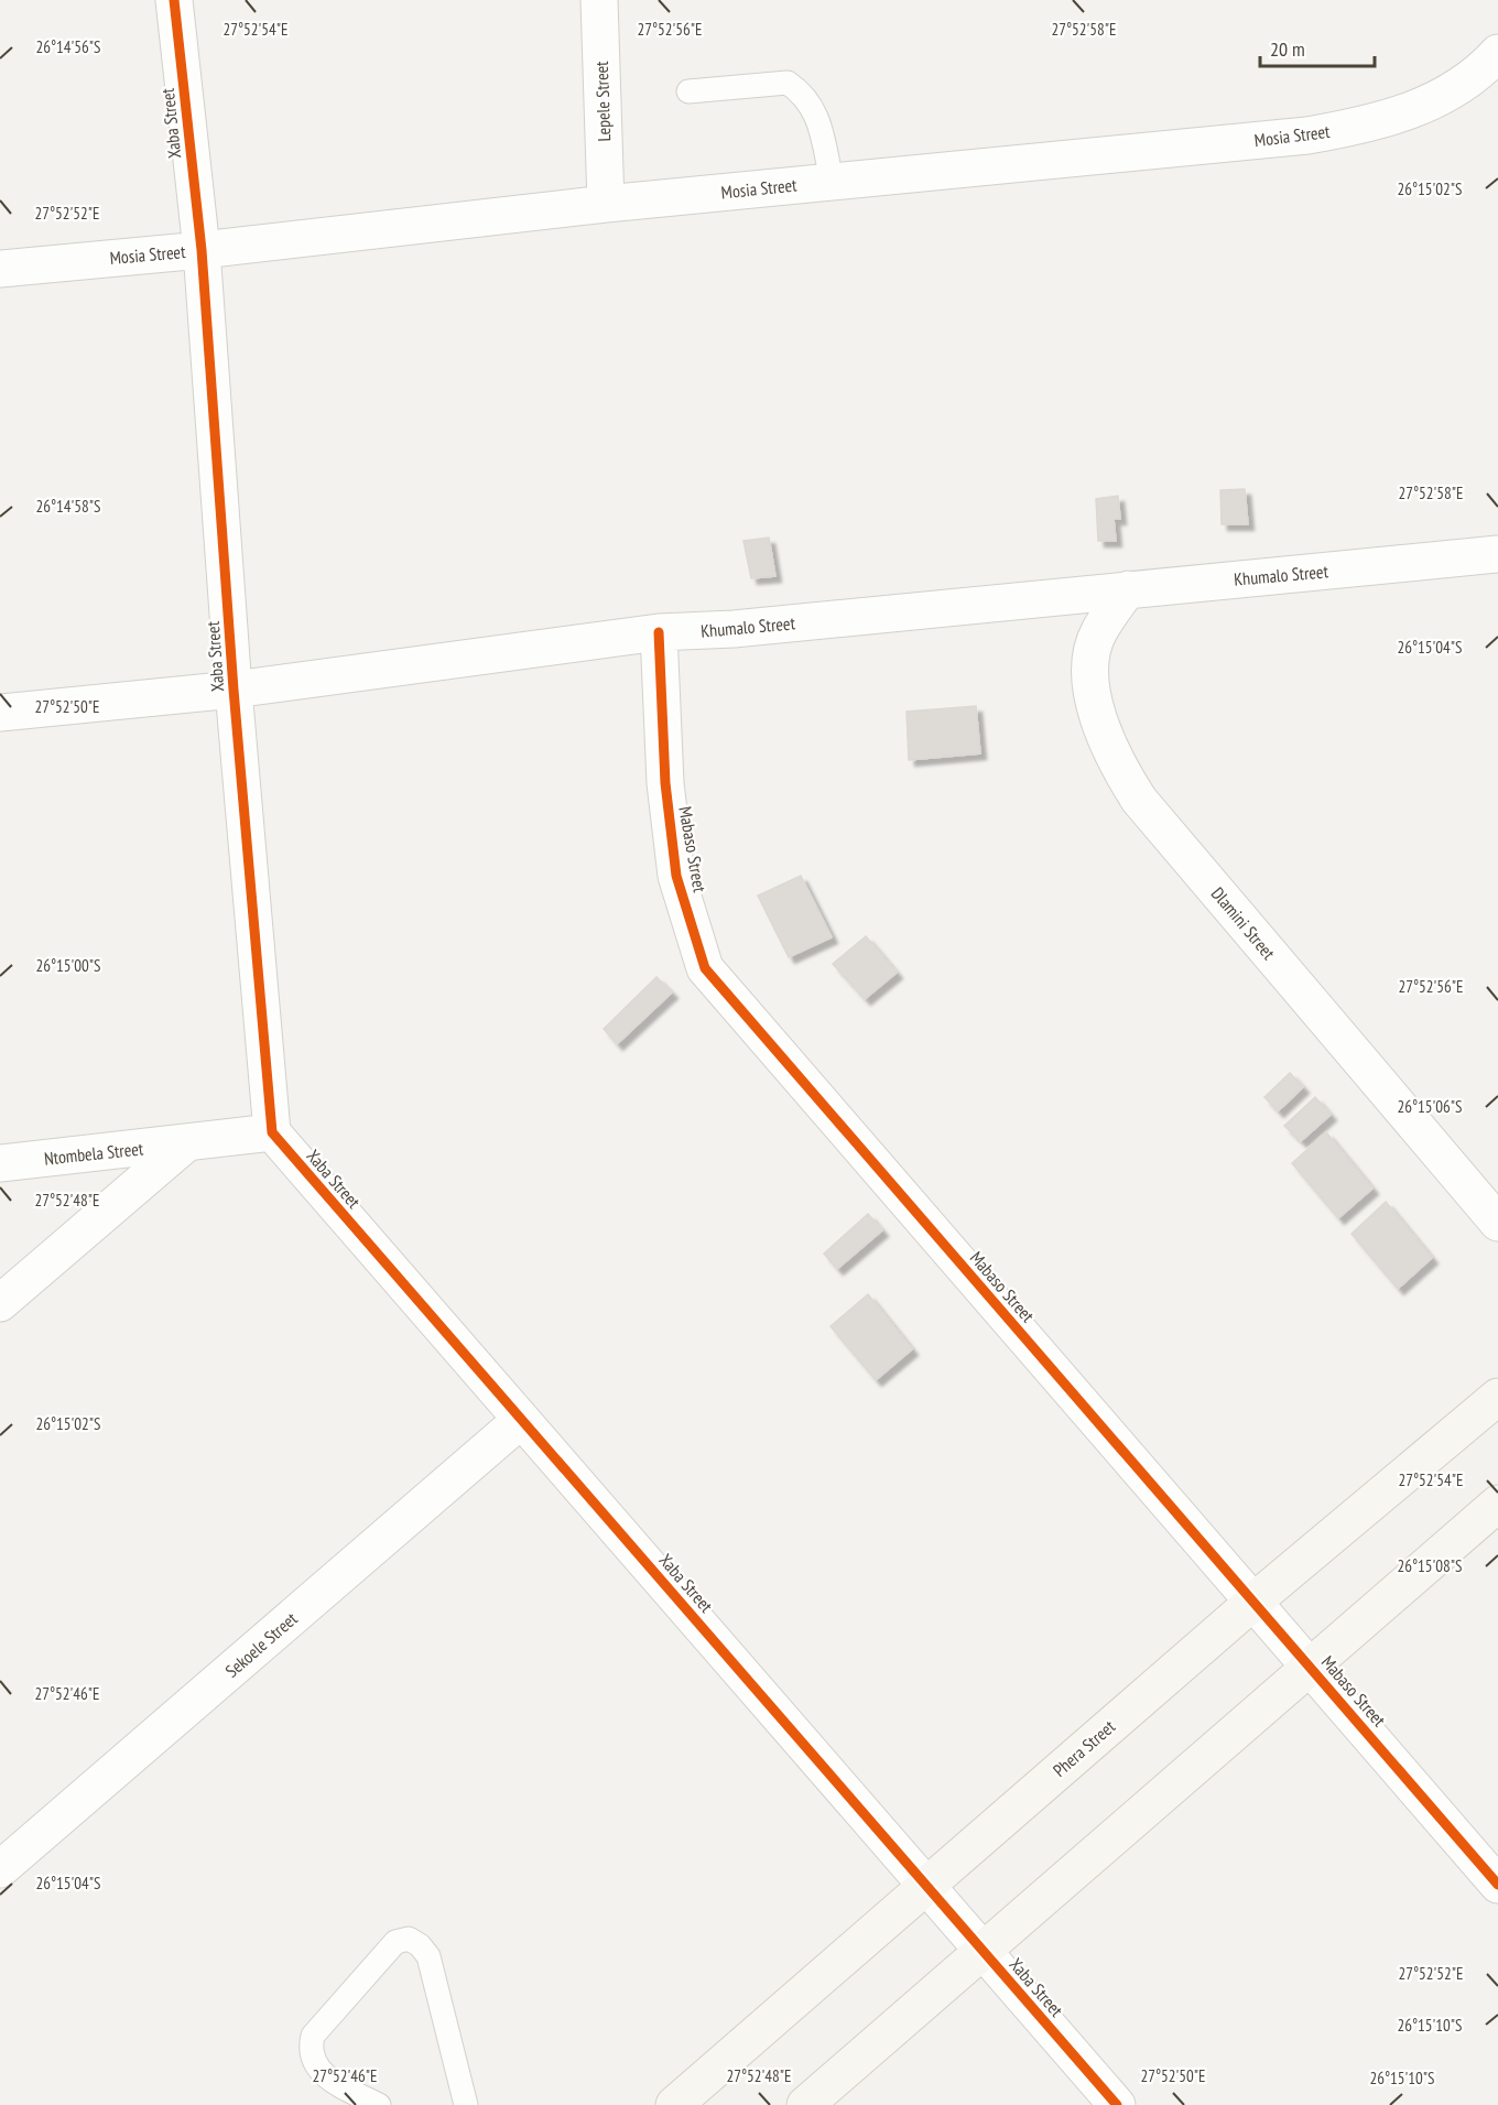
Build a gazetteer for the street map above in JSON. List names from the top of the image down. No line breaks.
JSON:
{"streets":{"street":["Lepele Street","Xaba Street","Mosia Street","Khumalo Street","Mabaso Street","Dlamini Street","Ntombela Street","Sekoele Street","Phera Street"]},"crossings":[["Lepele Street","Mosia Street"],["Xaba Street","Mosia Street"],["Xaba Street","Khumalo Street"],["Xaba Street","Ntombela Street"],["Xaba Street","Sekoele Street"],["Xaba Street","Phera Street"],["Khumalo Street","Mabaso Street"],["Khumalo Street","Dlamini Street"],["Mabaso Street","Phera Street"]],"scale_bar":"20 m","coordinates":["27°52'54\"E","27°52'56\"E","27°52'58\"E","26°14'56\"S","26°15'02\"S","27°52'52\"E","26°14'58\"S","26°15'04\"S","27°52'50\"E","26°15'00\"S","26°15'06\"S","27°52'48\"E","26°15'08\"S","27°52'46\"E","26°15'10\"S"]}
